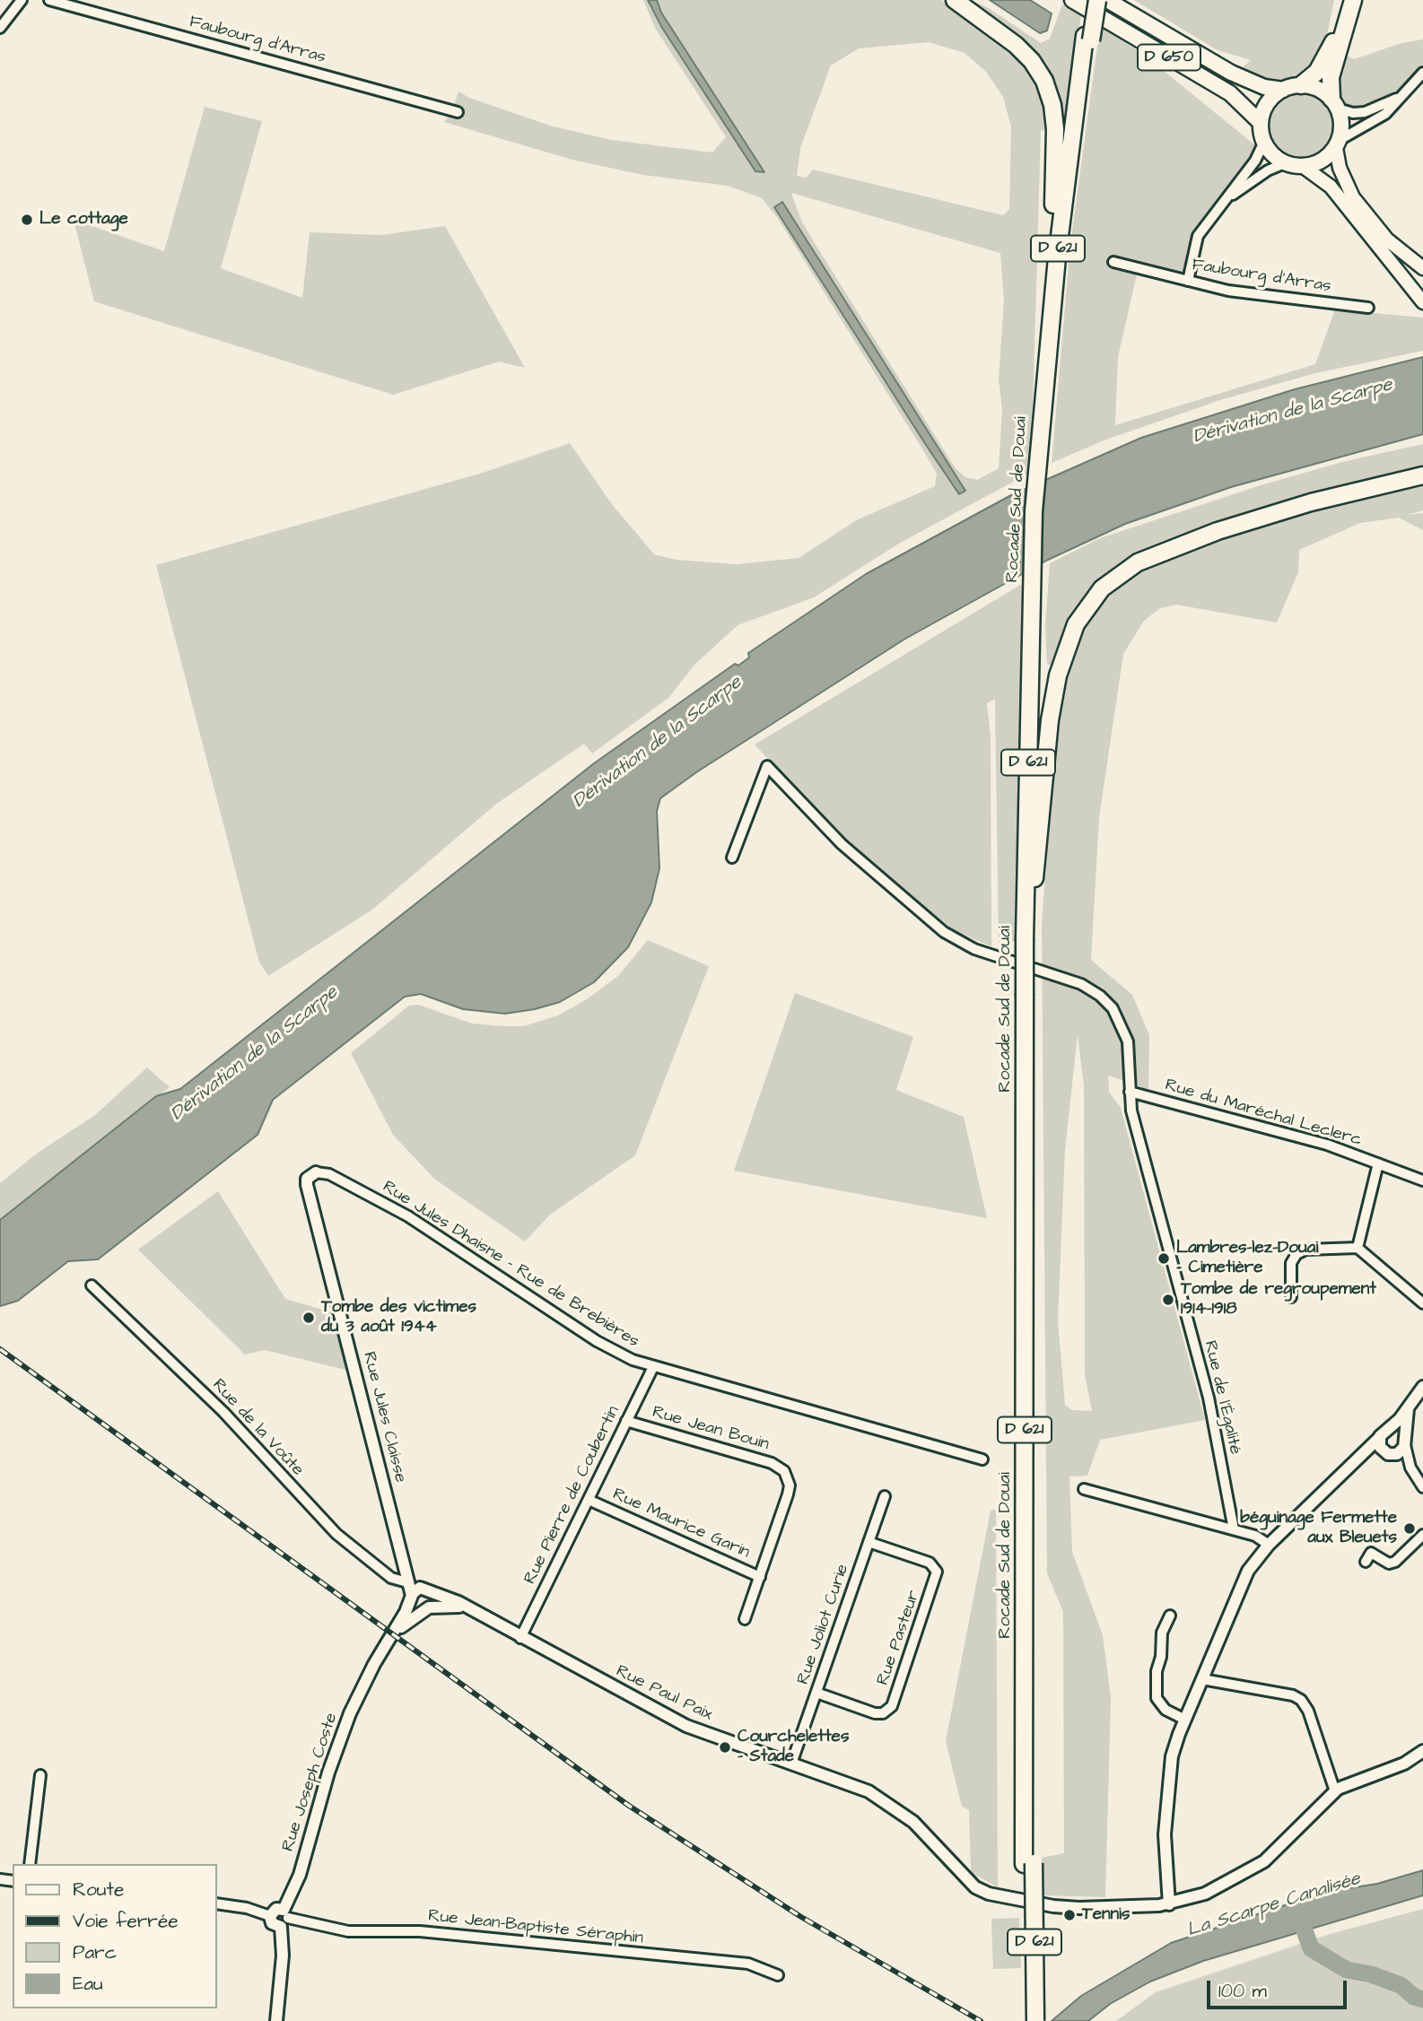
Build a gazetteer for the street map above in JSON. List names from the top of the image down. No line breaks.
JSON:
{"streets":{"highway":["D 621","Rocade Sud de Douai"],"main road":["D 650"],"street":["Faubourg d'Arras","Rue du Maréchal Leclerc","Rue Jules Dhaisne - Rue de Brebières","Rue de l'Égalité","Rue Jules Claisse","Rue de la Voûte","Rue Jean Bouin","Rue Pierre de Coubertin","Rue Maurice Garin","Rue Joliot Curie","Rue Pasteur","Rue Paul Paix","Rue Joseph Coste","Rue Jean-Baptiste Séraphin"]},"crossings":[["Rue du Maréchal Leclerc","Rue de l'Égalité"],["Rue Jules Dhaisne - Rue de Brebières","Rue Jules Claisse"],["Rue Jules Dhaisne - Rue de Brebières","Rue Pierre de Coubertin"],["Rue Jules Claisse","Rue de la Voûte"],["Rue Jules Claisse","Rue Paul Paix"],["Rue Jules Claisse","Rue Joseph Coste"],["Rue Jean Bouin","Rue Pierre de Coubertin"],["Rue Jean Bouin","Rue Maurice Garin"],["Rue Pierre de Coubertin","Rue Maurice Garin"],["Rue Pierre de Coubertin","Rue Paul Paix"],["Rue Joliot Curie","Rue Pasteur"],["Rue Joliot Curie","Rue Paul Paix"],["Rue Paul Paix","Rue Joseph Coste"],["Rue Joseph Coste","Rue Jean-Baptiste Séraphin"]],"water":["Dérivation de la Scarpe","La Scarpe Canalisée"],"places":["Le cottage","Lambres-lez-Douai – Cimetière","Tombe de regroupement 1914-1918","Tombe des victimes du 3 août 1944","béguinage Fermette aux Bleuets","Courchelettes – Stade","Tennis"],"legend":["Route","Voie ferrée","Parc","Eau"],"scale_bar":"100 m"}
